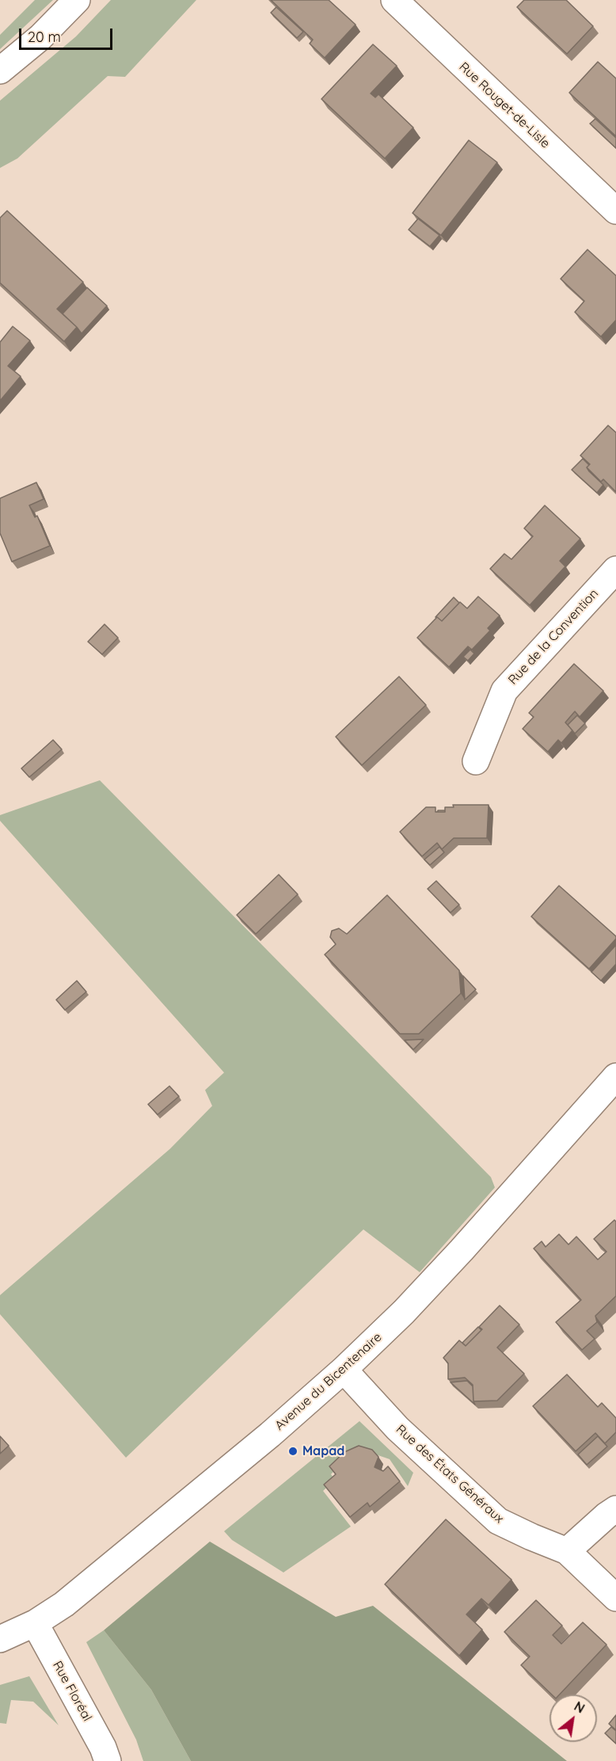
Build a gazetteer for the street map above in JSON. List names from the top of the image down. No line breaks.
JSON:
{"streets":{"street":["Rue Rouget-de-Lisle","Rue de la Convention","Avenue du Bicentenaire","Rue des États Généraux","Rue Floréal"]},"crossings":[["Avenue du Bicentenaire","Rue des États Généraux"],["Avenue du Bicentenaire","Rue Floréal"]],"places":["Mapad"],"scale_bar":"20 m","north":"top right"}
